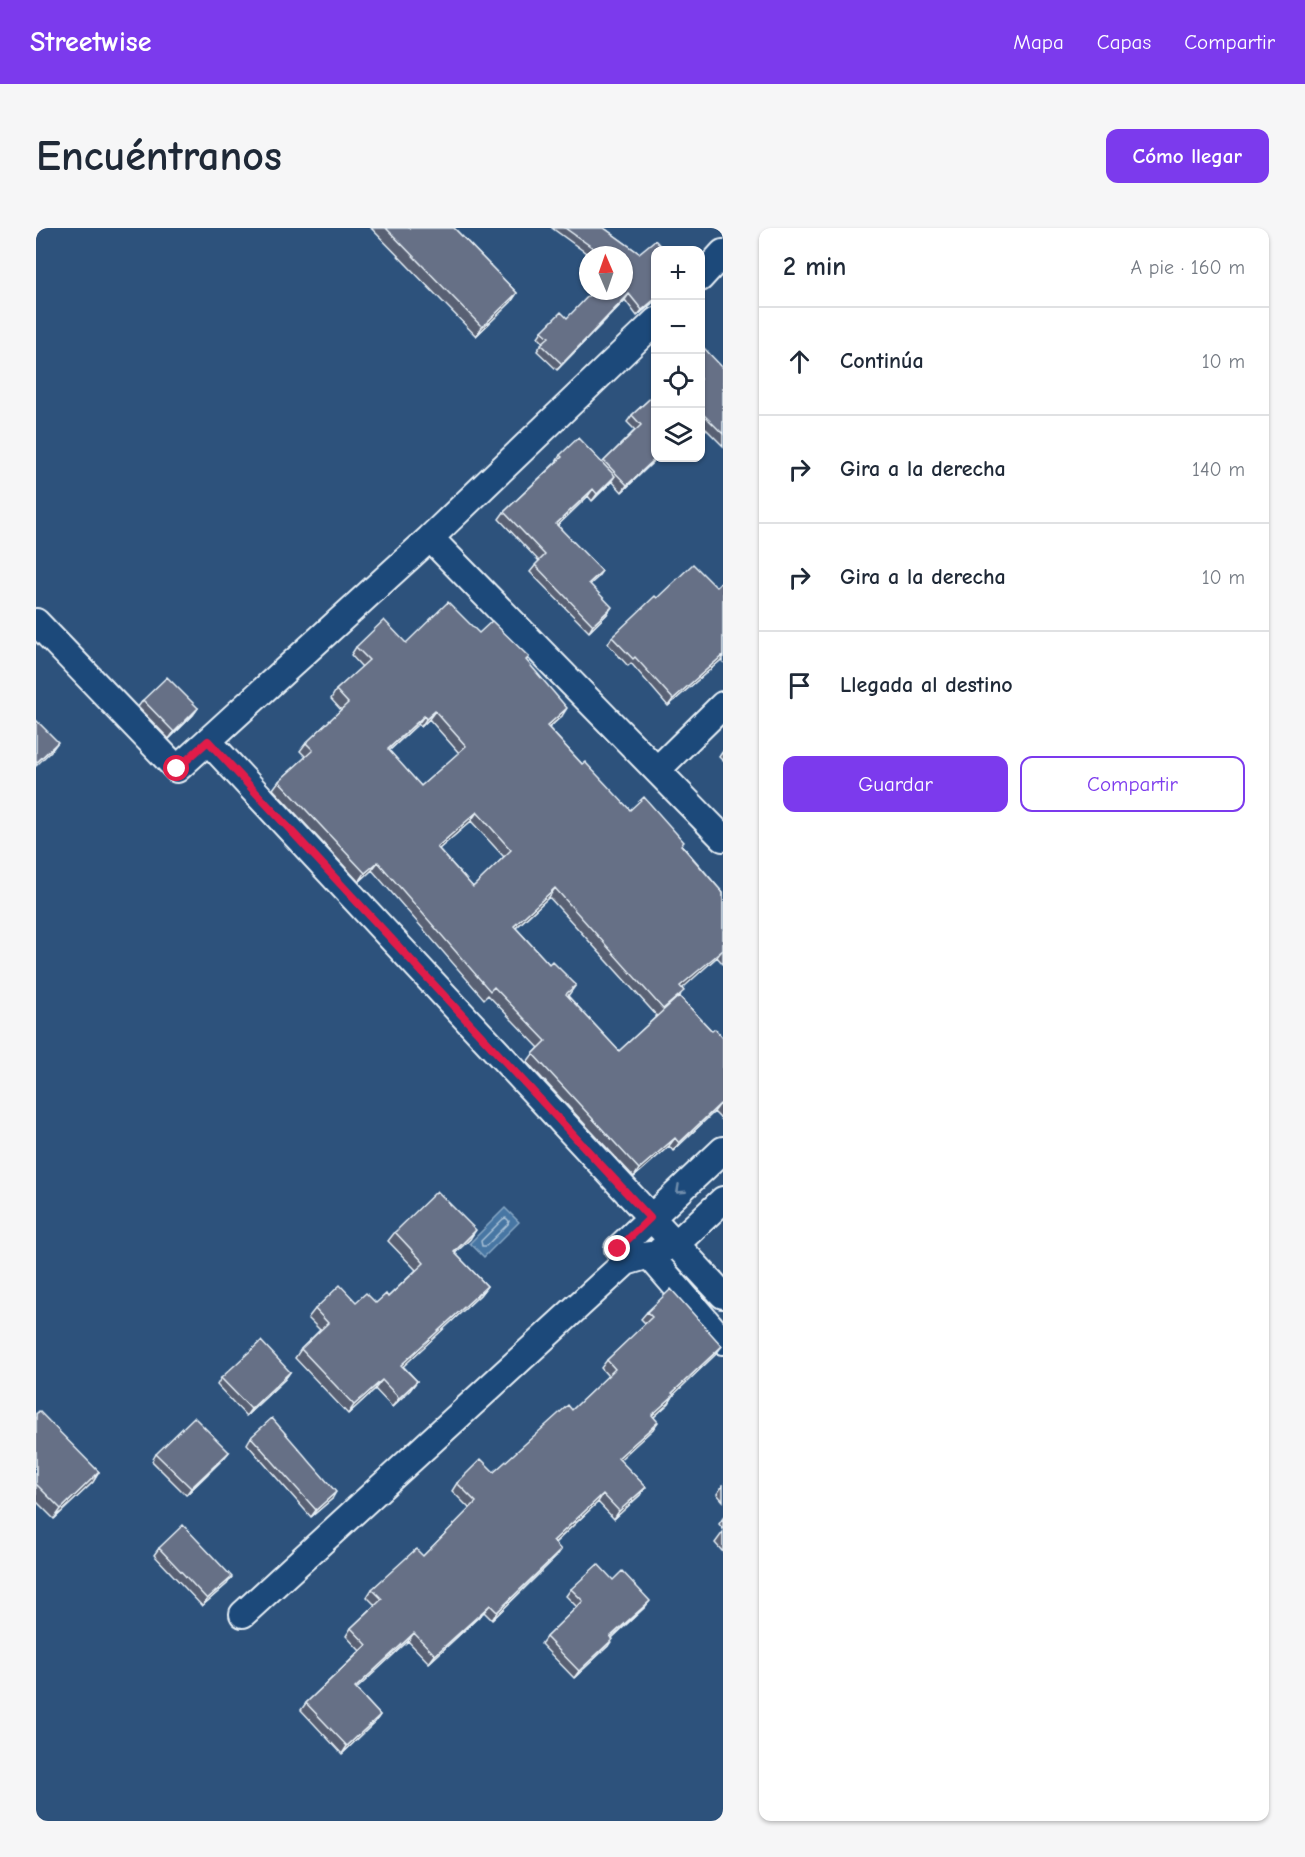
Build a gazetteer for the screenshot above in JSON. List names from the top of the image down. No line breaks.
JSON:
{"north":"top","page":{"header":"Streetwise","nav":["Mapa","Capas","Compartir"],"buttons":["Cómo llegar",["Guardar","Compartir"]],"title":"Encuéntranos","heading":["2 min","A pie · 160 m"],"map_buttons":["+","−"],"list":[["Continúa","10 m"],["Gira a la derecha","140 m"],["Gira a la derecha","10 m"],"Llegada al destino"]}}
